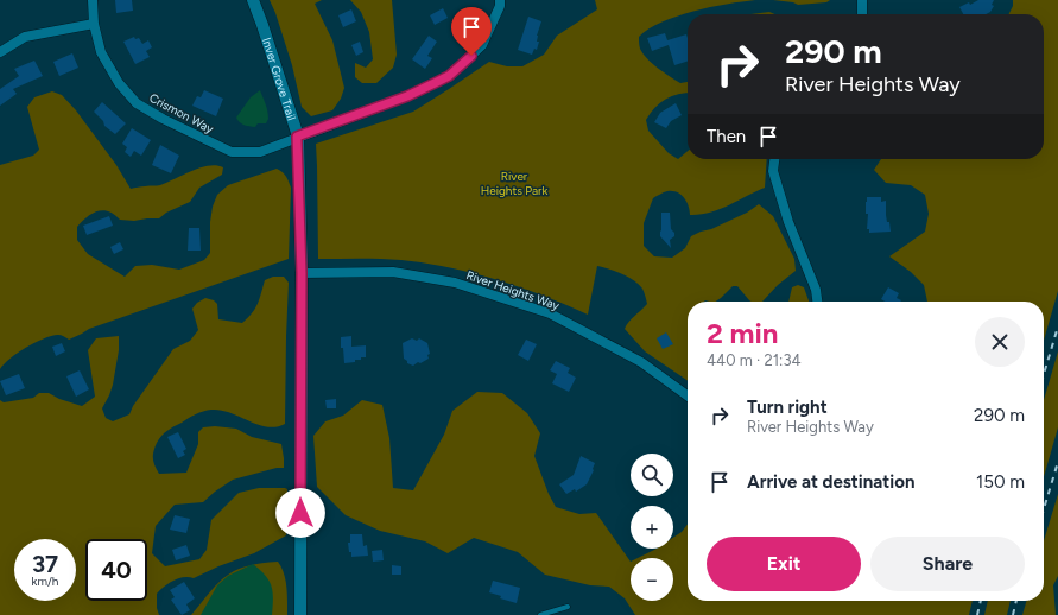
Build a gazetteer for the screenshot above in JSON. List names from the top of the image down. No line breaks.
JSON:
{"streets":{"street":["Inver Grove Trail","Crismon Way","River Heights Way"]},"crossings":[["Inver Grove Trail","Crismon Way"],["Inver Grove Trail","River Heights Way"]],"parks":["River Heights Park"],"page":{"turn":["290 m","River Heights Way"],"then":"Then","heading":["2 min","440 m · 21:34"],"list":[{"name":"Turn right","note":"River Heights Way","value":"290 m"},{"name":"Arrive at destination","value":"150 m"}],"map_buttons":["+","−"],"buttons":["Exit","Share"],"speed":"37 km/h","limit":"40"}}
